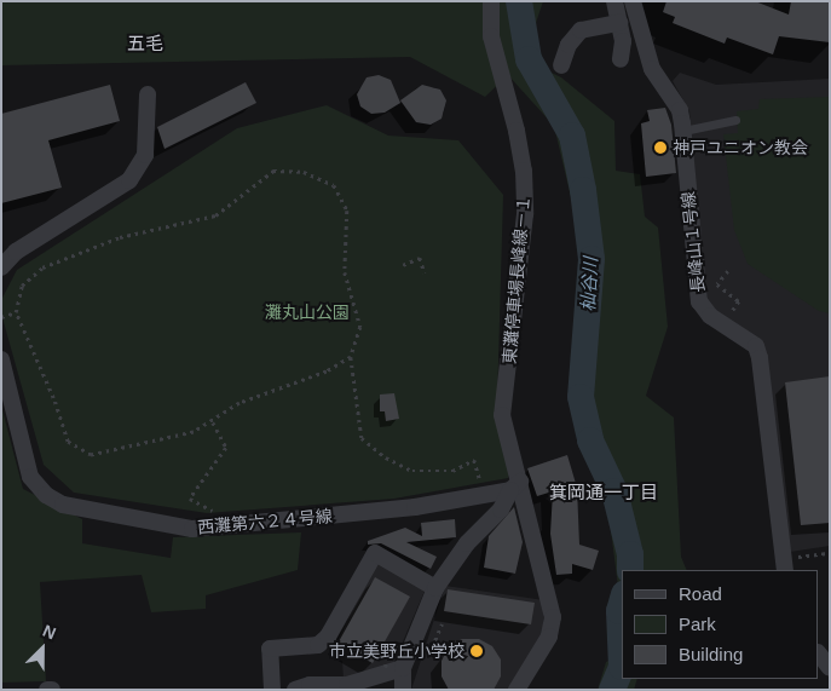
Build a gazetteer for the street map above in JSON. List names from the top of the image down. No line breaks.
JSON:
{"streets":{"street":["長峰山１号線","東灘停車場長峰線－１","西灘第六２４号線"]},"crossings":[["東灘停車場長峰線－１","西灘第六２４号線"]],"districts":["五毛","箕岡通一丁目"],"water":["杣谷川"],"parks":["灘丸山公園"],"places":["神戸ユニオン教会","市立美野丘小学校"],"legend":["Road","Park","Building"],"north":"top right"}
